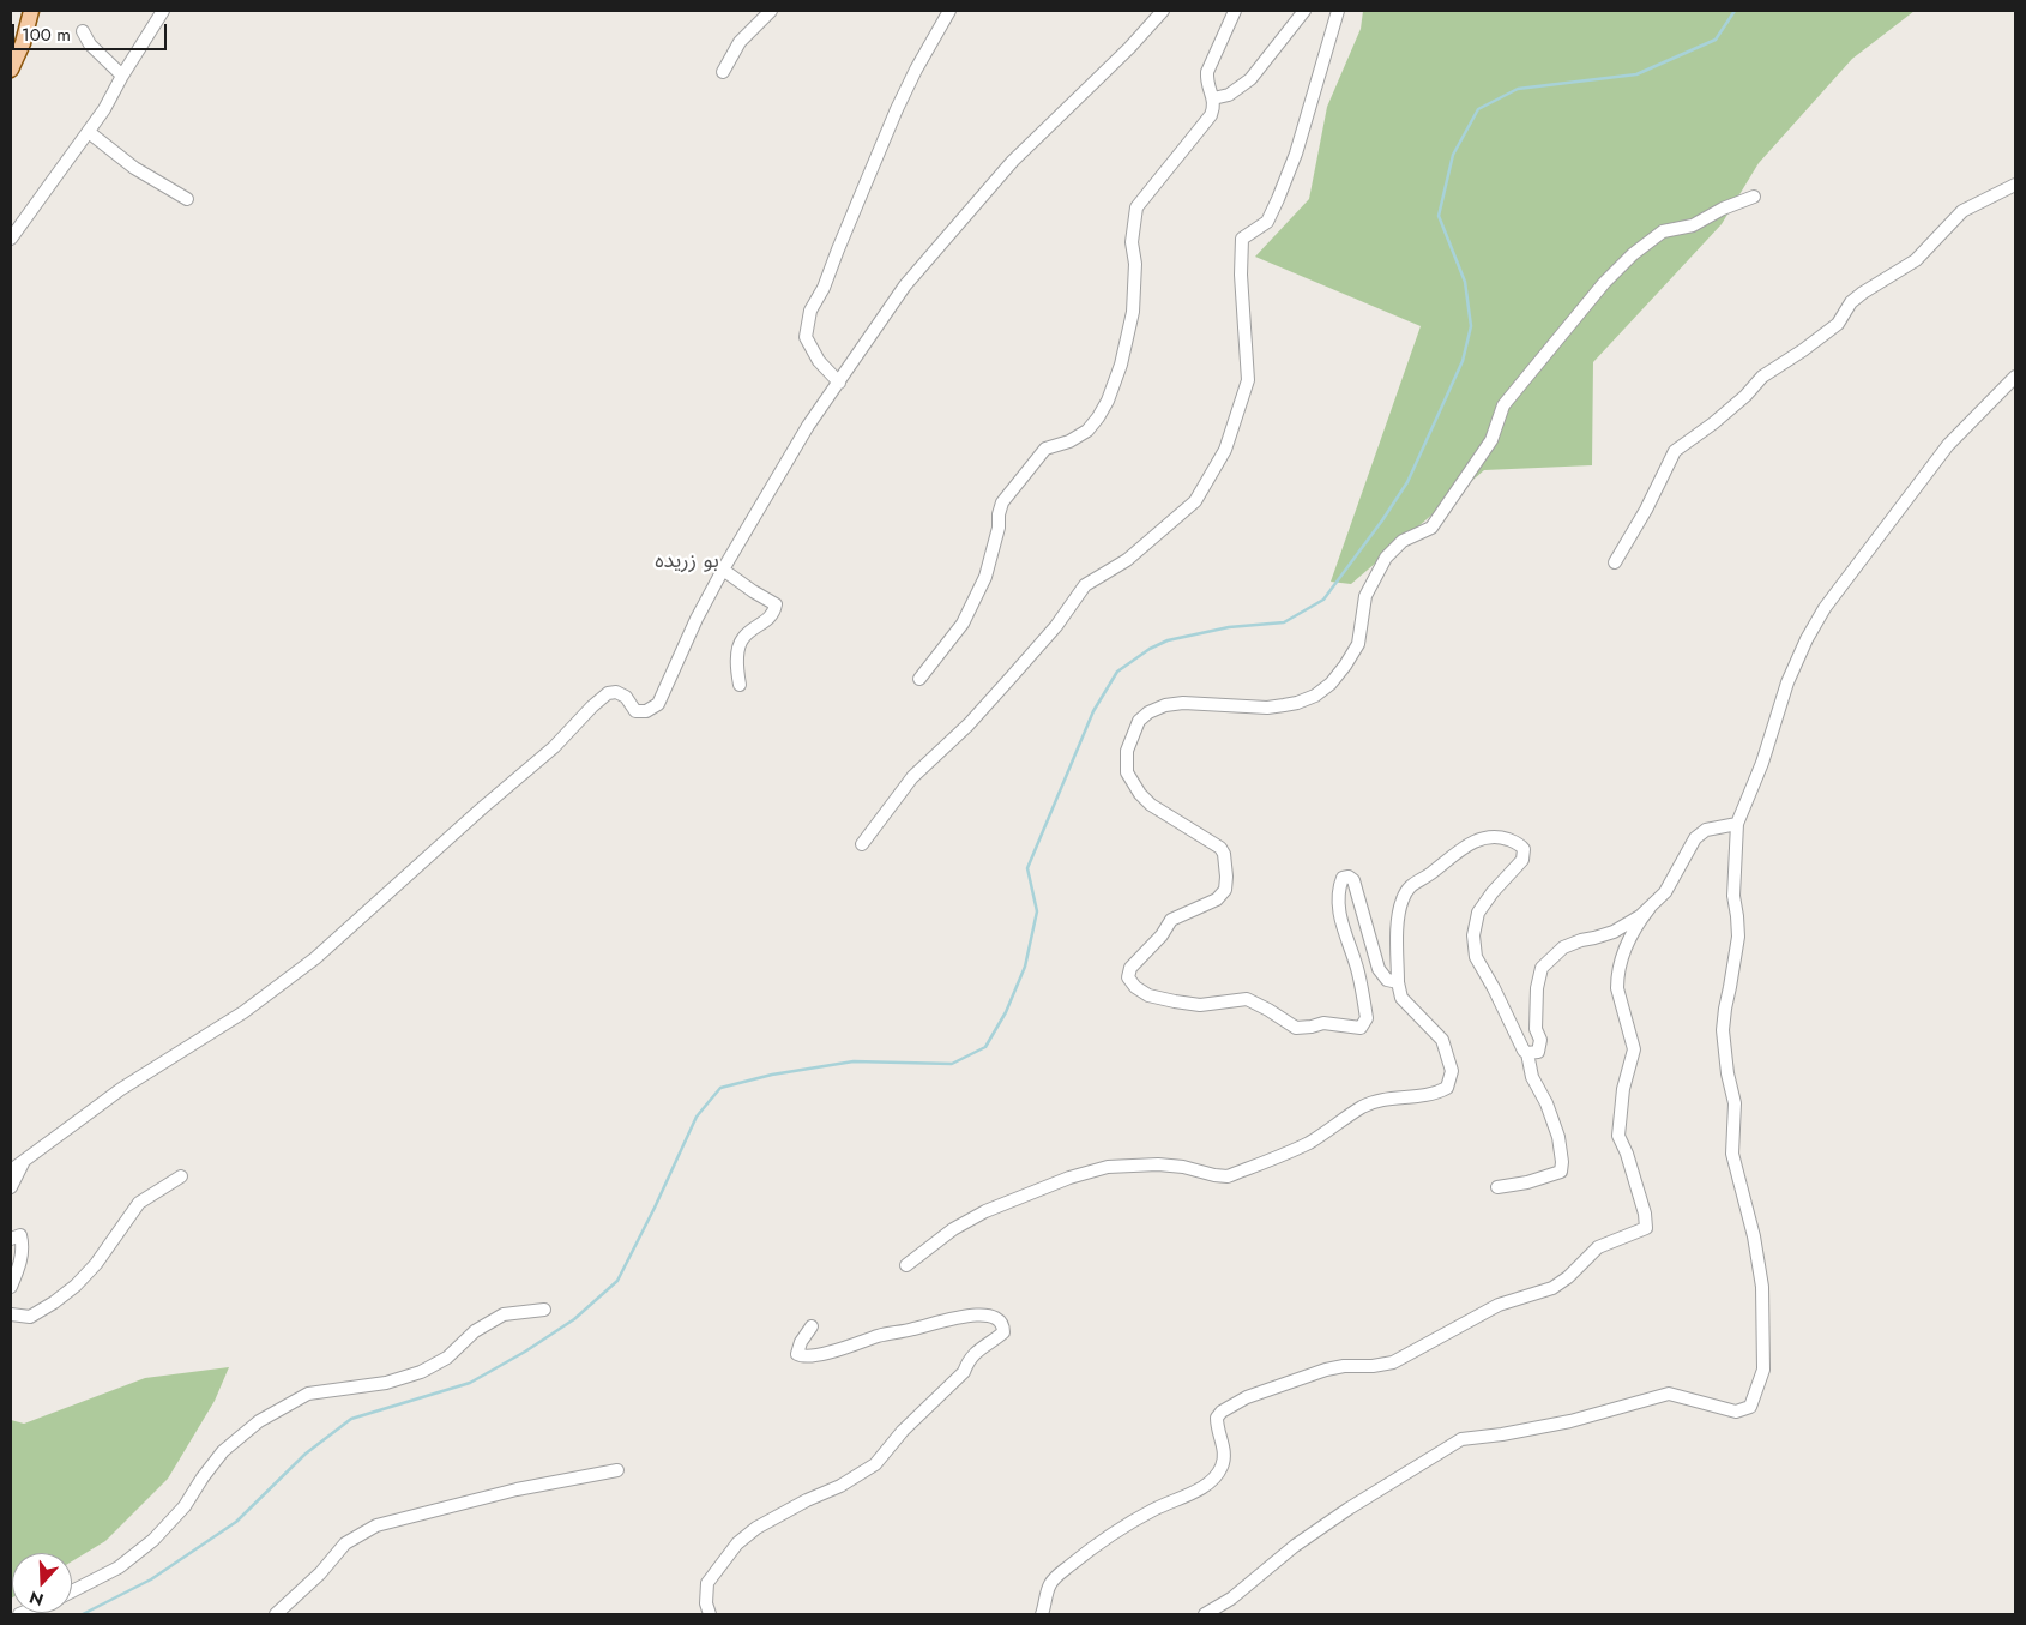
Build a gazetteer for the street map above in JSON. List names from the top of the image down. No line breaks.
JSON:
{"districts":["بو زريده"],"scale_bar":"100 m","north":"bottom"}
